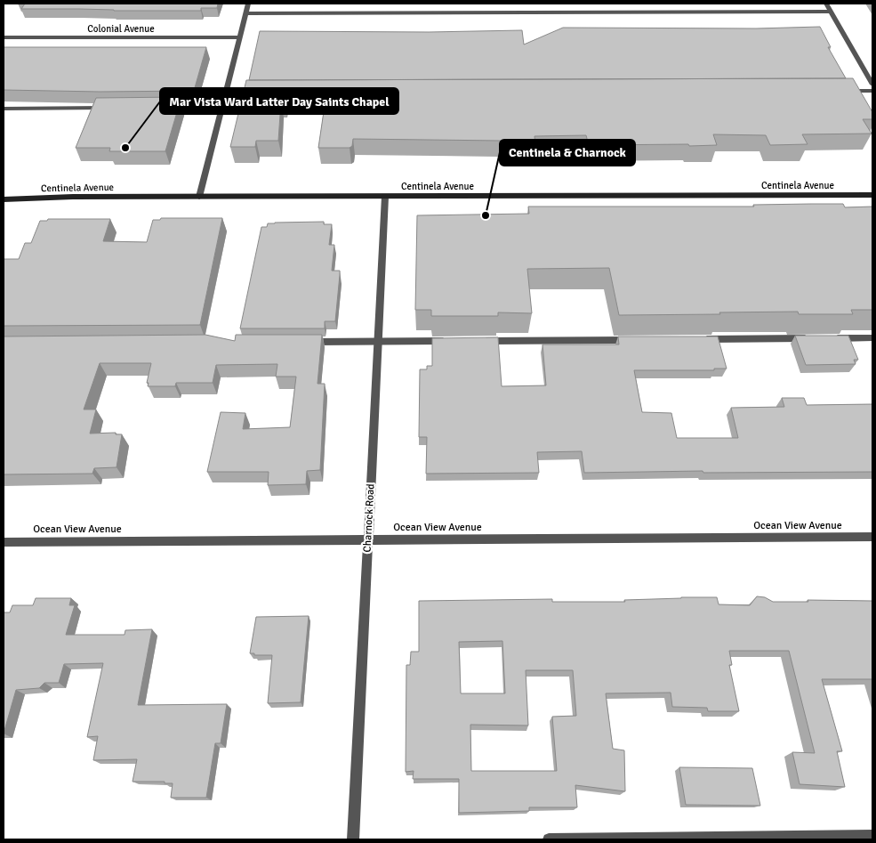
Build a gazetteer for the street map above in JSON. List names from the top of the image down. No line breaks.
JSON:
{"streets":{"main road":["Centinela Avenue"],"street":["Colonial Avenue","Charnock Road","Ocean View Avenue"]},"crossings":[["Centinela Avenue","Charnock Road"],["Charnock Road","Ocean View Avenue"]],"places":["Mar Vista Ward Latter Day Saints Chapel","Centinela & Charnock"]}
